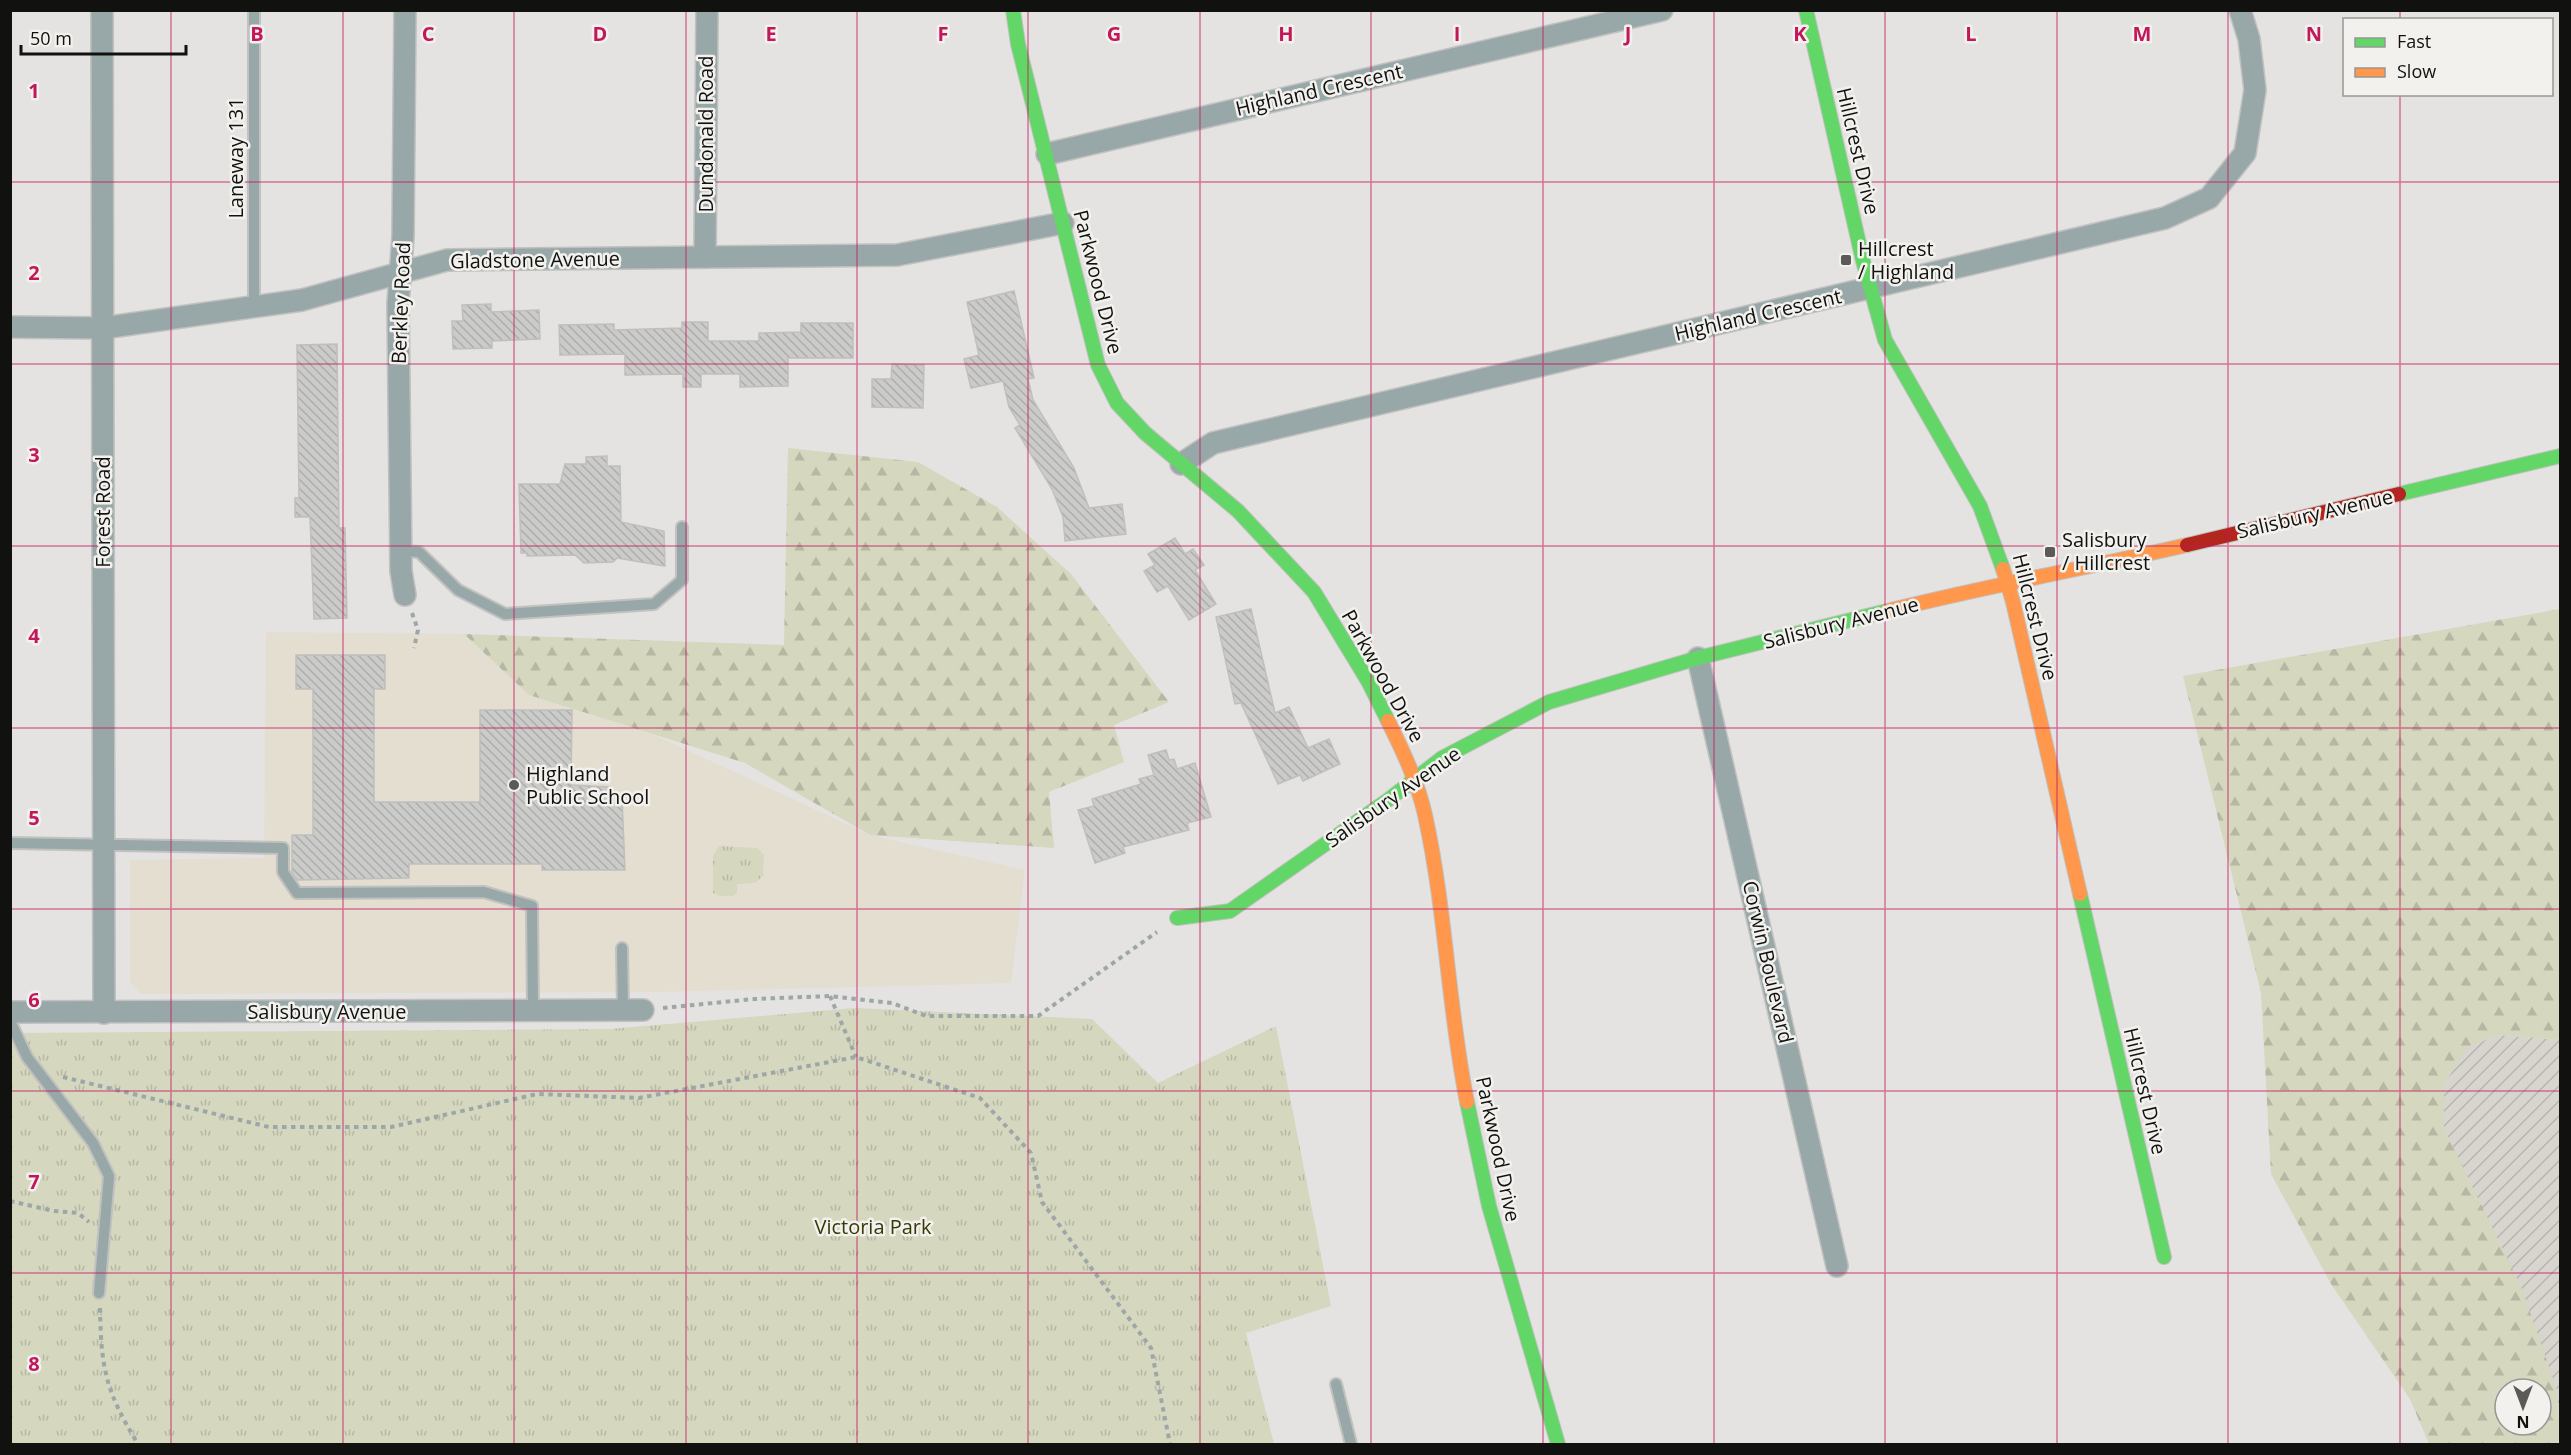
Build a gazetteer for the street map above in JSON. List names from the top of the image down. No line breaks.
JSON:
{"streets":{"street":["Highland Crescent","Dundonald Road","Hillcrest Drive","Gladstone Avenue","Parkwood Drive","Berkley Road","Forest Road","Salisbury Avenue","Corwin Boulevard"],"lane":["Laneway 131"]},"crossings":[["Highland Crescent","Hillcrest Drive"],["Highland Crescent","Parkwood Drive"],["Dundonald Road","Gladstone Avenue"],["Hillcrest Drive","Salisbury Avenue"],["Laneway 131","Gladstone Avenue"],["Gladstone Avenue","Parkwood Drive"],["Gladstone Avenue","Berkley Road"],["Gladstone Avenue","Forest Road"],["Parkwood Drive","Salisbury Avenue"],["Forest Road","Salisbury Avenue"],["Salisbury Avenue","Corwin Boulevard"]],"parks":["Victoria Park"],"places":{"transit":["Hillcrest / Highland","Salisbury / Hillcrest"],"other":["Highland Public School"]},"legend":["Fast","Slow"],"scale_bar":"50 m","north":"bottom","grid":{"columns":["B","C","D","E","F","G","H","I","J","K","L","M","N"],"rows":["1","2","3","4","5","6","7","8"]}}
